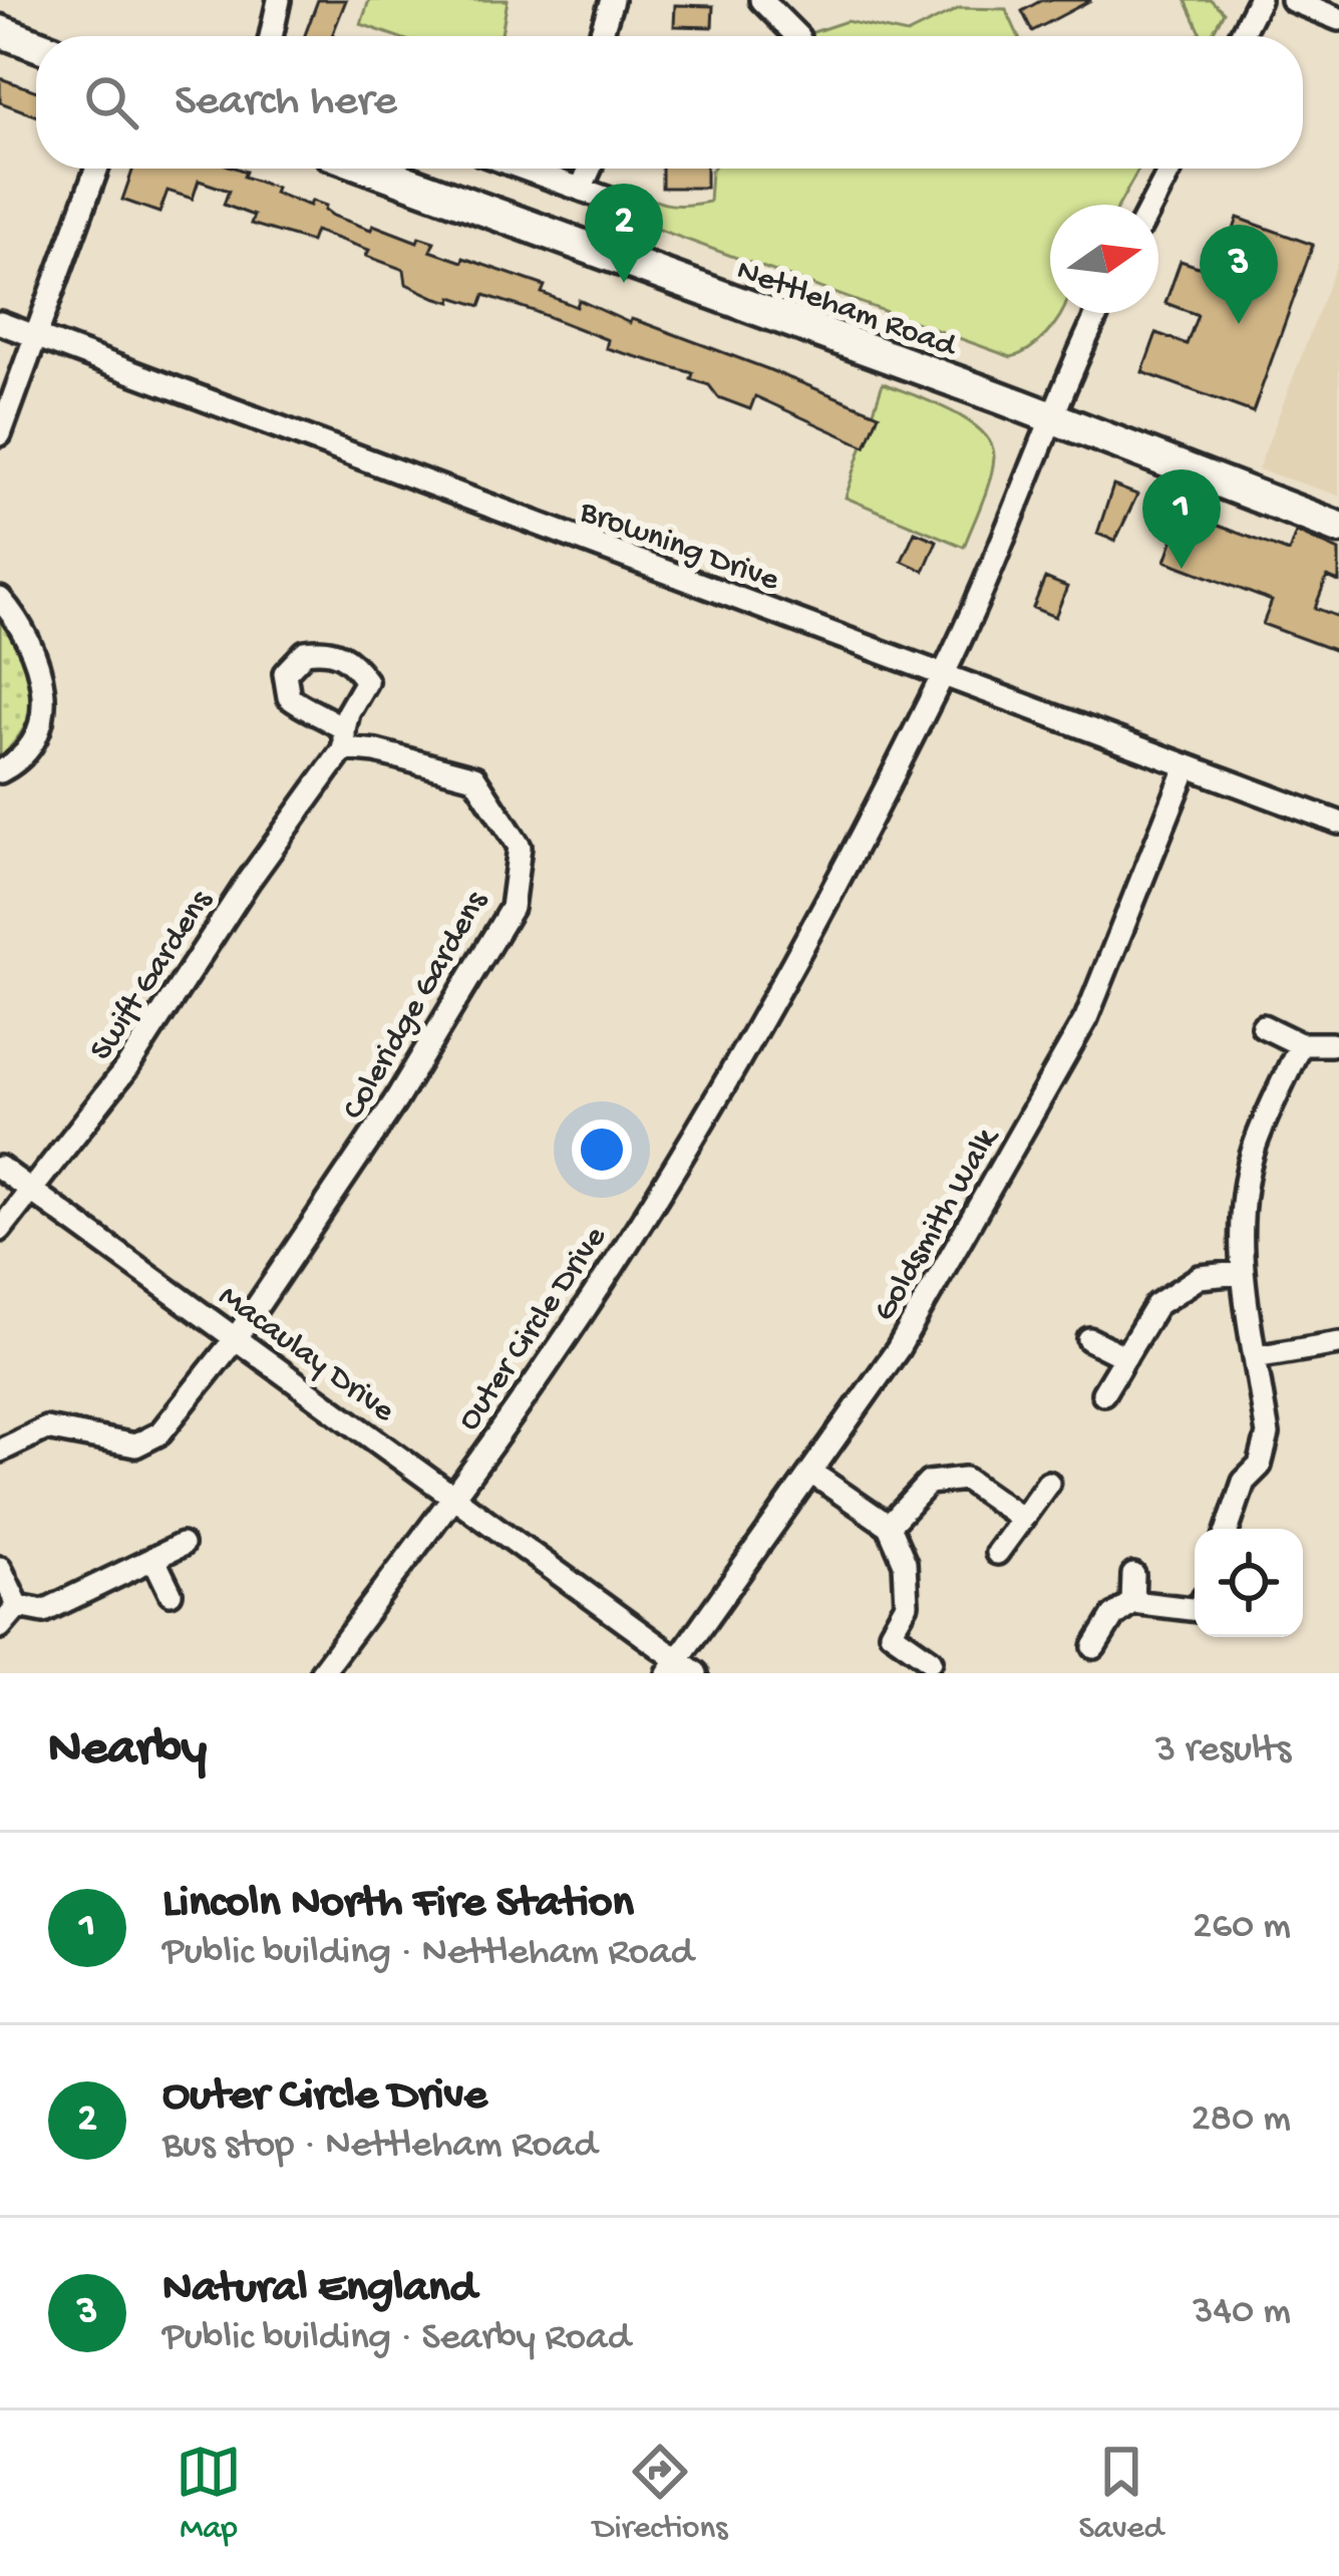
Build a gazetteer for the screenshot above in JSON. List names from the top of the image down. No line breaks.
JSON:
{"streets":{"main road":["Nettleham Road"],"street":["Browning Drive","Swift Gardens","Coleridge Gardens","Goldsmith Walk","Outer Circle Drive","Macaulay Drive"]},"crossings":[["Nettleham Road","Outer Circle Drive"],["Browning Drive","Goldsmith Walk"],["Browning Drive","Outer Circle Drive"],["Swift Gardens","Coleridge Gardens"],["Swift Gardens","Macaulay Drive"],["Coleridge Gardens","Macaulay Drive"],["Goldsmith Walk","Macaulay Drive"],["Outer Circle Drive","Macaulay Drive"]],"north":"right","page":{"search":"Search here","pins":["2","3","1"],"heading":["Nearby","3 results"],"list":[{"mark":"1","name":"Lincoln North Fire Station","note":"Public building · Nettleham Road","value":"260 m"},{"mark":"2","name":"Outer Circle Drive","note":"Bus stop · Nettleham Road","value":"280 m"},{"mark":"3","name":"Natural England","note":"Public building · Searby Road","value":"340 m"}],"nav":["Map","Directions","Saved"]}}
